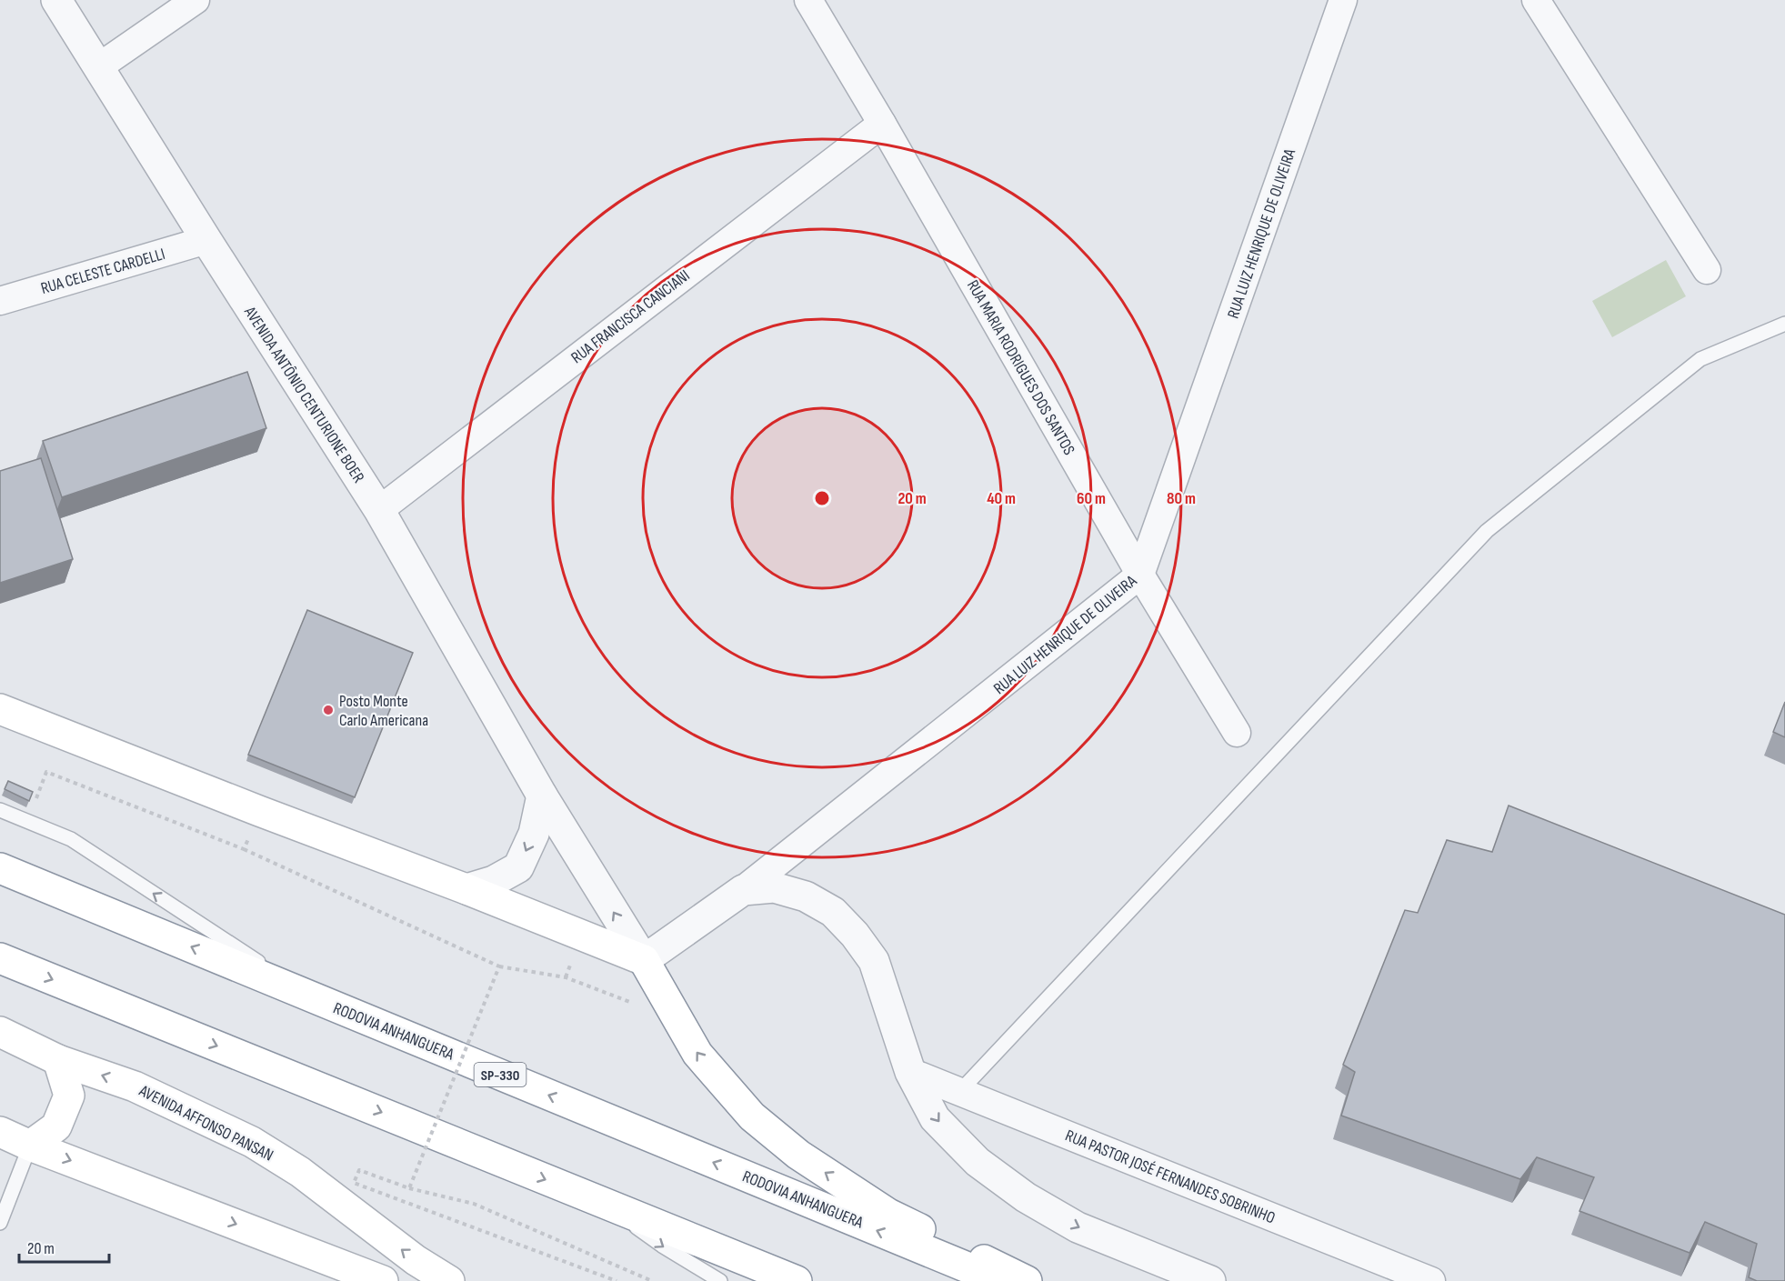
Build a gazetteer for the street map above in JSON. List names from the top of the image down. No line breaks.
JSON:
{"streets":{"main road":["RODOVIA ANHANGUERA","SP-330","AVENIDA AFFONSO PANSAN"],"street":["RUA LUIZ HENRIQUE DE OLIVEIRA","RUA CELESTE CARDELLI","RUA FRANCISCA CANCIANI","RUA MARIA RODRIGUES DOS SANTOS","AVENIDA ANTÔNIO CENTURIONE BOER","RUA PASTOR JOSÉ FERNANDES SOBRINHO"]},"crossings":[["RUA LUIZ HENRIQUE DE OLIVEIRA","RUA MARIA RODRIGUES DOS SANTOS"],["RUA CELESTE CARDELLI","AVENIDA ANTÔNIO CENTURIONE BOER"],["RUA FRANCISCA CANCIANI","RUA MARIA RODRIGUES DOS SANTOS"],["RUA FRANCISCA CANCIANI","AVENIDA ANTÔNIO CENTURIONE BOER"]],"places":["Posto Monte Carlo Americana"],"scale_bar":"20 m","rings":["20 m","40 m","60 m","80 m"]}
